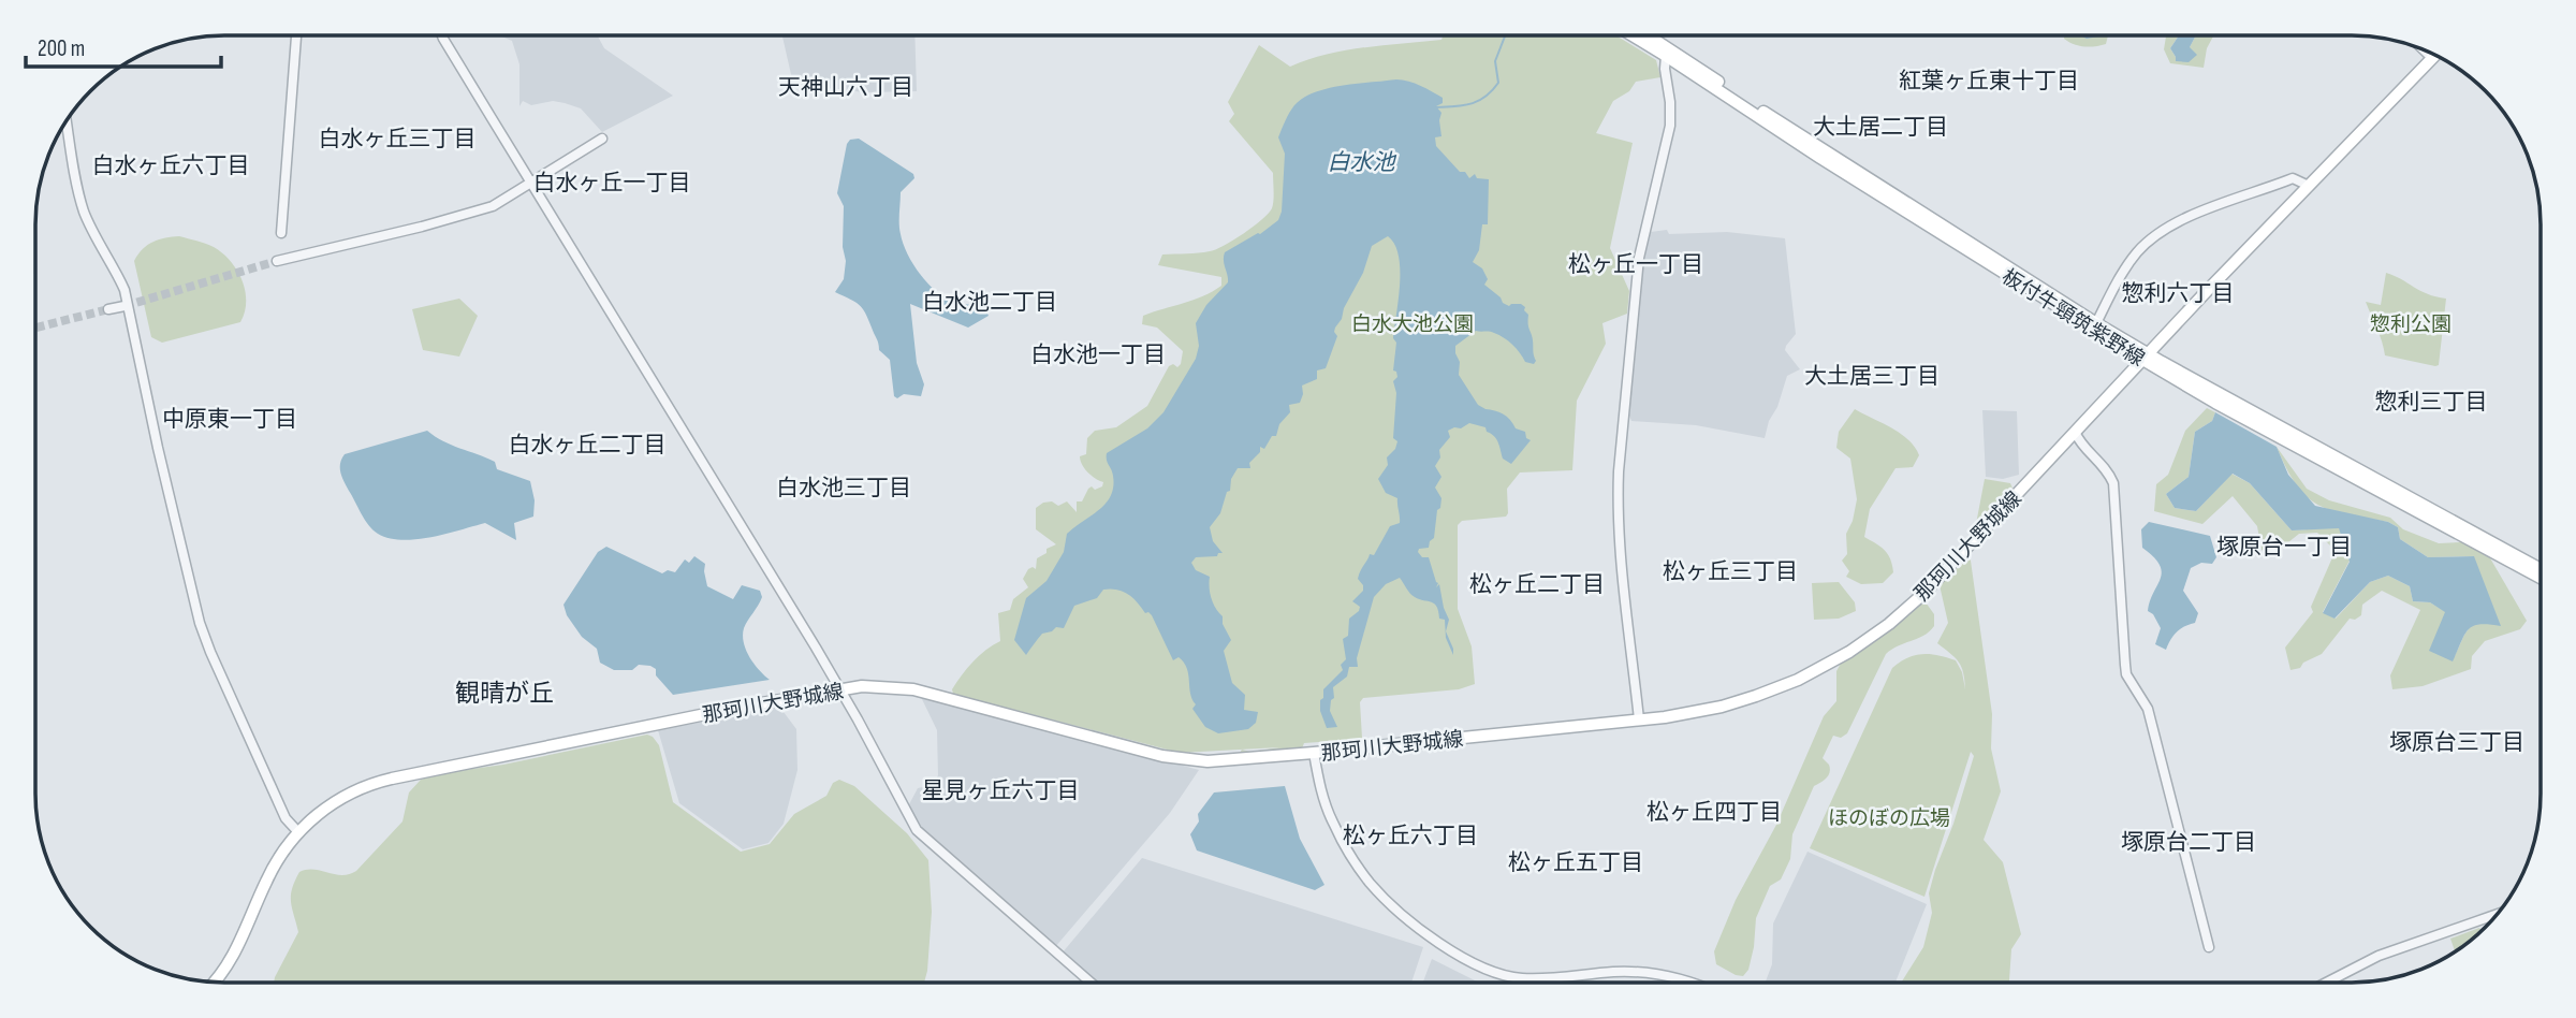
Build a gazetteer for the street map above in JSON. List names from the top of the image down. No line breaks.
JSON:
{"streets":{"main road":["板付牛頸筑紫野線","那珂川大野城線"]},"crossings":[["板付牛頸筑紫野線","那珂川大野城線"]],"districts":["紅葉ヶ丘東十丁目","天神山六丁目","大土居二丁目","白水ヶ丘三丁目","白水ヶ丘六丁目","白水ヶ丘一丁目","松ヶ丘一丁目","惣利六丁目","白水池二丁目","白水池一丁目","大土居三丁目","惣利三丁目","中原東一丁目","白水ヶ丘二丁目","白水池三丁目","塚原台一丁目","松ヶ丘三丁目","松ヶ丘二丁目","観晴が丘","塚原台三丁目","星見ヶ丘六丁目","松ヶ丘四丁目","松ヶ丘六丁目","塚原台二丁目","松ヶ丘五丁目"],"water":["白水池"],"parks":["白水大池公園","惣利公園","ほのぼの広場"],"scale_bar":"200 m"}
